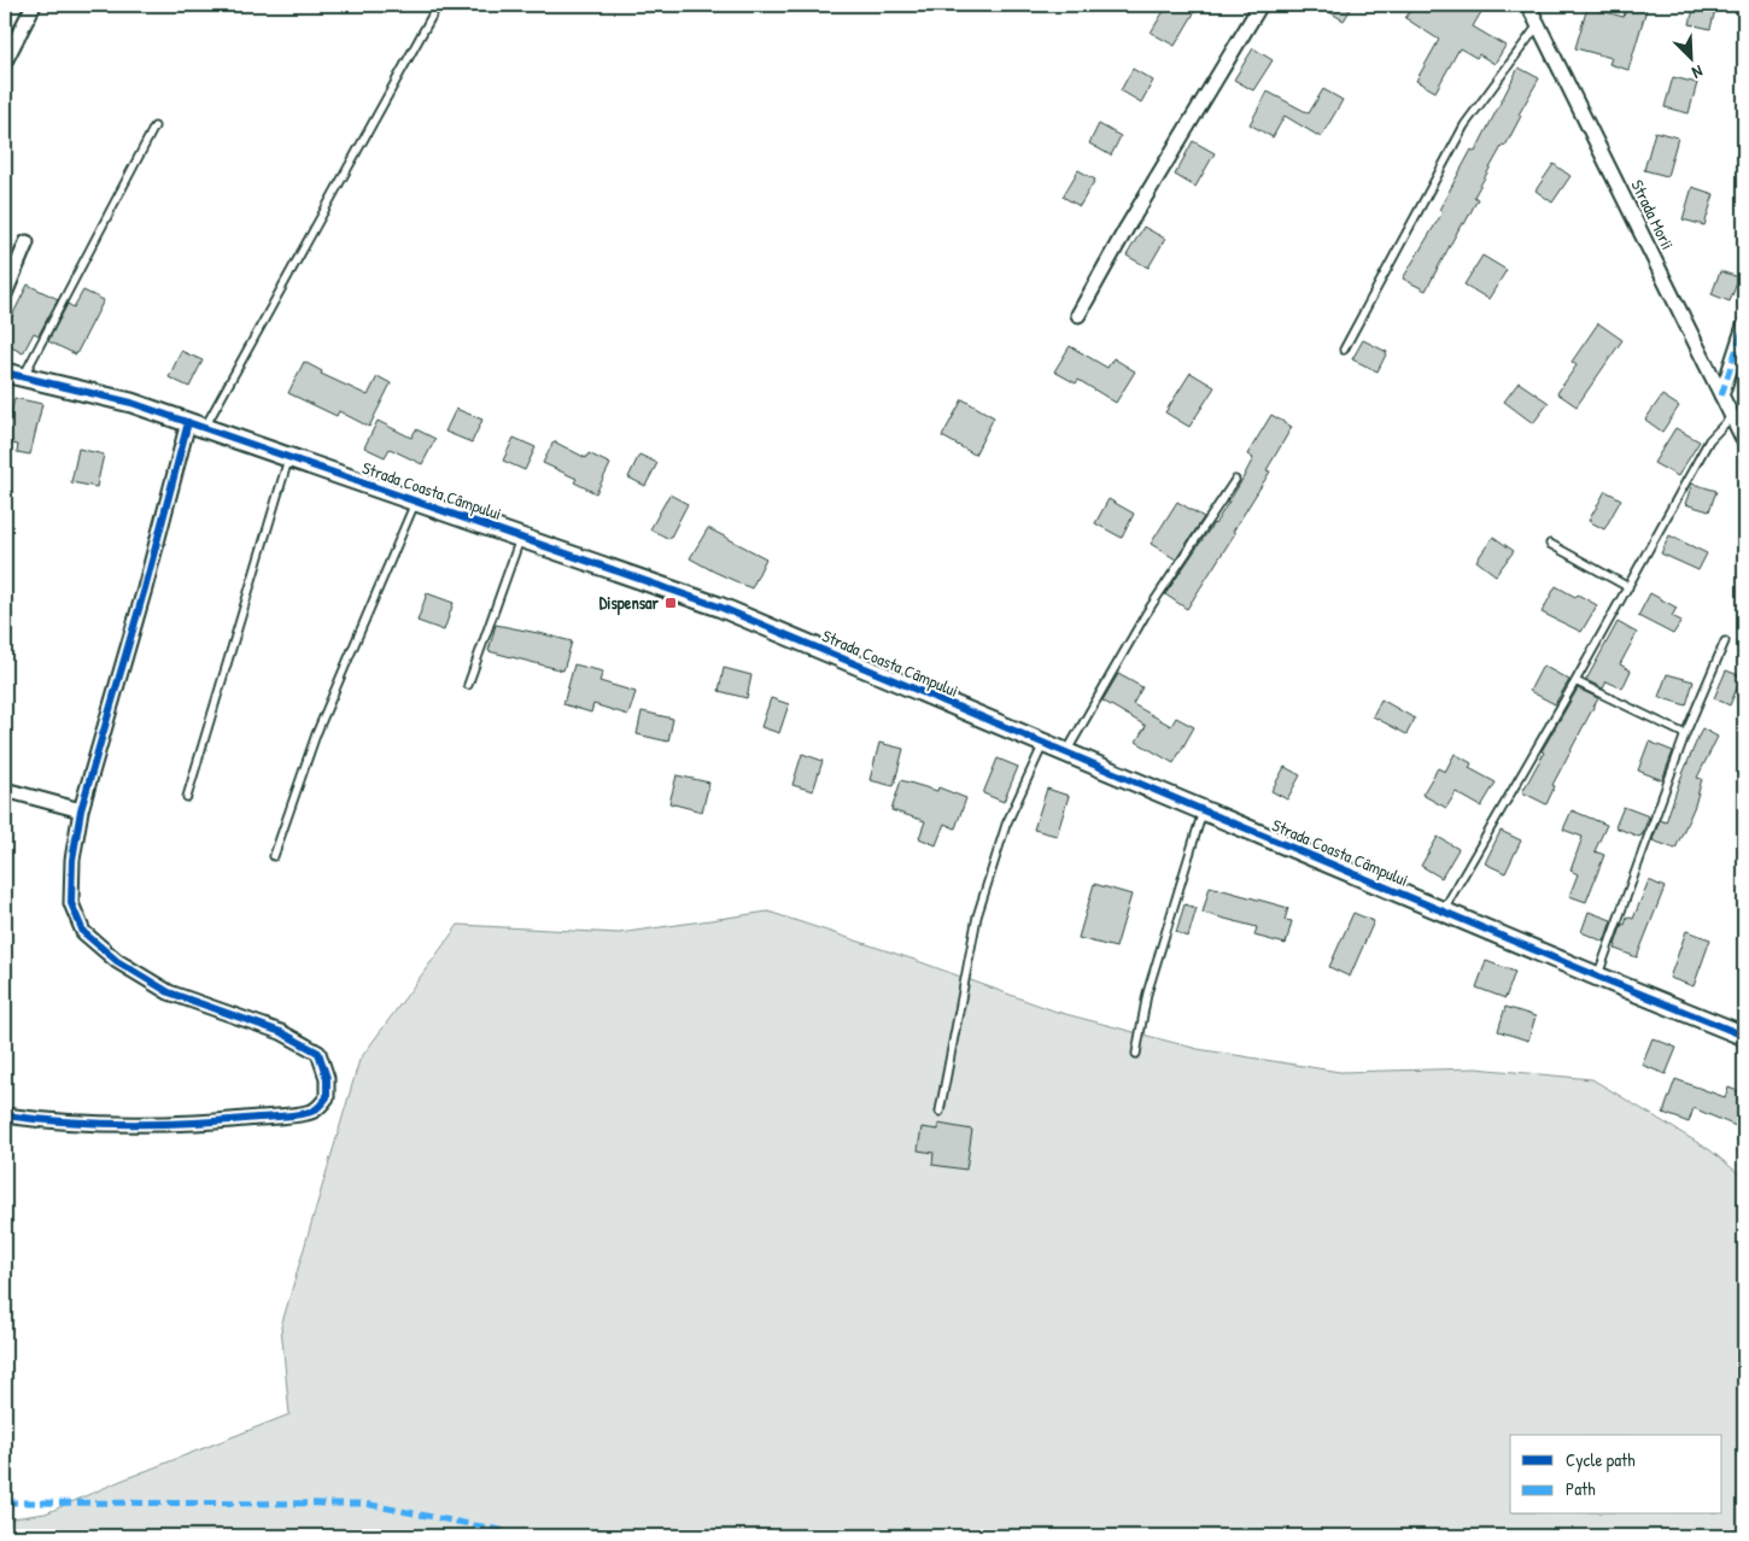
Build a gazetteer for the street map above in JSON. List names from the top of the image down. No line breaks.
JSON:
{"streets":{"street":["Strada Morii","Strada Coasta Câmpului"]},"places":{"transit":["Dispensar"]},"legend":["Cycle path","Path"],"north":"bottom right"}
